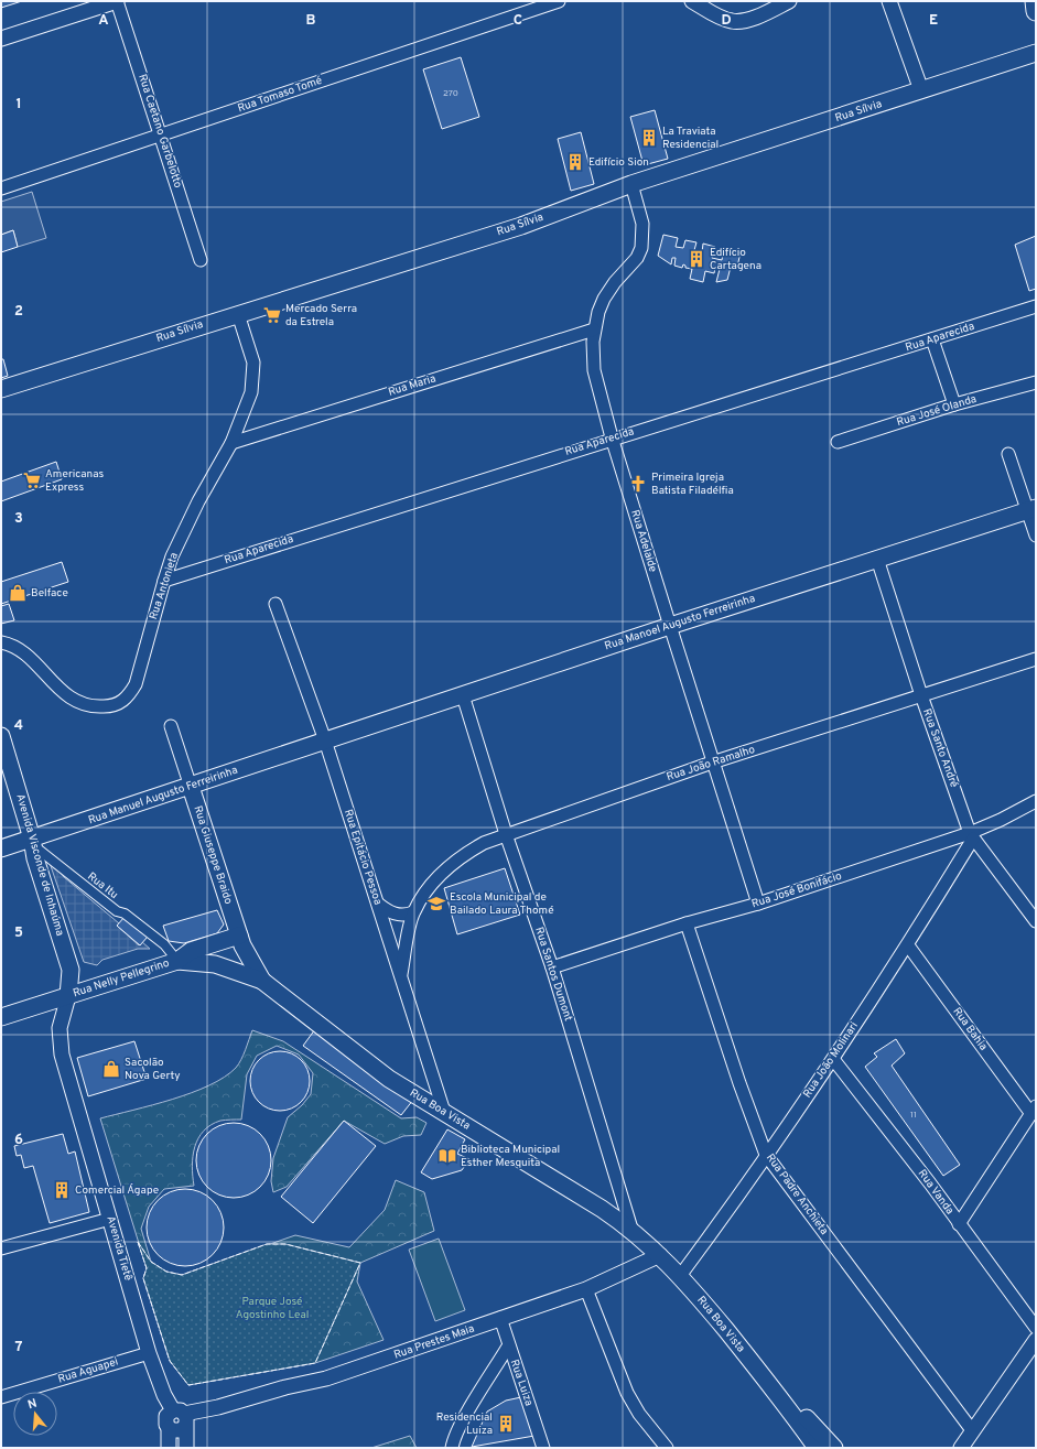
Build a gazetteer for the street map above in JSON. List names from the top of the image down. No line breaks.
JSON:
{"streets":{"main road":["Rua Sílvia","Rua Manoel Augusto Ferreirinha","Rua Manuel Augusto Ferreirinha","Rua Giuseppe Braido","Avenida Visconde de Inhaúma","Rua Nelly Pellegrino","Rua Boa Vista"],"street":["Rua Tomaso Tomé","Rua Caetano Garbelotto","Rua Aparecida","Rua Maria","Rua José Olanda","Rua Adelaide","Rua Antonieta","Rua Santo André","Rua João Ramalho","Rua Epitácio Pessoa","Rua Itu","Rua José Bonifácio","Rua Santos Dumont","Rua Bahia","Rua João Molinari","Rua Vanda","Rua Padre Anchieta","Avenida Tietê","Rua Prestes Maia","Rua Aguapei","Rua Luiza"]},"crossings":[["Rua Tomaso Tomé","Rua Caetano Garbelotto"],["Rua Sílvia","Rua Adelaide"],["Rua Sílvia","Rua Antonieta"],["Rua Aparecida","Rua Adelaide"],["Rua Aparecida","Rua Antonieta"],["Rua Maria","Rua Adelaide"],["Rua Maria","Rua Antonieta"],["Rua Adelaide","Rua Manoel Augusto Ferreirinha"],["Rua Adelaide","Rua João Ramalho"],["Rua Adelaide","Rua José Bonifácio"],["Rua Manoel Augusto Ferreirinha","Rua Santo André"],["Rua Manoel Augusto Ferreirinha","Rua Manuel Augusto Ferreirinha"],["Rua Manoel Augusto Ferreirinha","Rua Epitácio Pessoa"],["Rua Manoel Augusto Ferreirinha","Rua Santos Dumont"],["Rua Santo André","Rua João Ramalho"],["Rua Santo André","Rua José Bonifácio"],["Rua Santo André","Rua João Molinari"],["Rua João Ramalho","Rua Epitácio Pessoa"],["Rua João Ramalho","Rua Santos Dumont"],["Rua Manuel Augusto Ferreirinha","Rua Giuseppe Braido"],["Rua Manuel Augusto Ferreirinha","Rua Epitácio Pessoa"],["Rua Manuel Augusto Ferreirinha","Avenida Visconde de Inhaúma"],["Rua Manuel Augusto Ferreirinha","Rua Itu"],["Rua Giuseppe Braido","Rua Nelly Pellegrino"],["Rua Giuseppe Braido","Rua Boa Vista"],["Rua Epitácio Pessoa","Rua Boa Vista"],["Avenida Visconde de Inhaúma","Rua Itu"],["Avenida Visconde de Inhaúma","Rua Nelly Pellegrino"],["Avenida Visconde de Inhaúma","Avenida Tietê"],["Rua Itu","Rua Nelly Pellegrino"],["Rua Itu","Rua Boa Vista"],["Rua José Bonifácio","Rua Santos Dumont"],["Rua José Bonifácio","Rua João Molinari"],["Rua José Bonifácio","Rua Padre Anchieta"],["Rua Santos Dumont","Rua Boa Vista"],["Rua Nelly Pellegrino","Rua Boa Vista"],["Rua Nelly Pellegrino","Avenida Tietê"],["Rua Bahia","Rua João Molinari"],["Rua João Molinari","Rua Boa Vista"],["Rua João Molinari","Rua Vanda"],["Rua João Molinari","Rua Padre Anchieta"],["Rua Boa Vista","Rua Prestes Maia"],["Avenida Tietê","Rua Prestes Maia"],["Avenida Tietê","Rua Aguapei"],["Rua Prestes Maia","Rua Luiza"]],"parks":["Parque José Agostinho Leal"],"places":{"building":["La Traviata Residencial","Edifício Sion","Edifício Cartagena","Comercial Ágape","Residencial Luiza"],"supermarket":["Mercado Serra da Estrela","Americanas Express"],"church":["Primeira Igreja Batista Filadélfia"],"shop":["Belface","Sacolão Nova Gerty"],"school or university":["Escola Municipal de Bailado Laura Thomé"],"library":["Biblioteca Municipal Esther Mesquita"]},"house_numbers":["270","11"],"north":"top","grid":{"columns":["A","B","C","D","E"],"rows":["1","2","3","4","5","6","7"]}}
